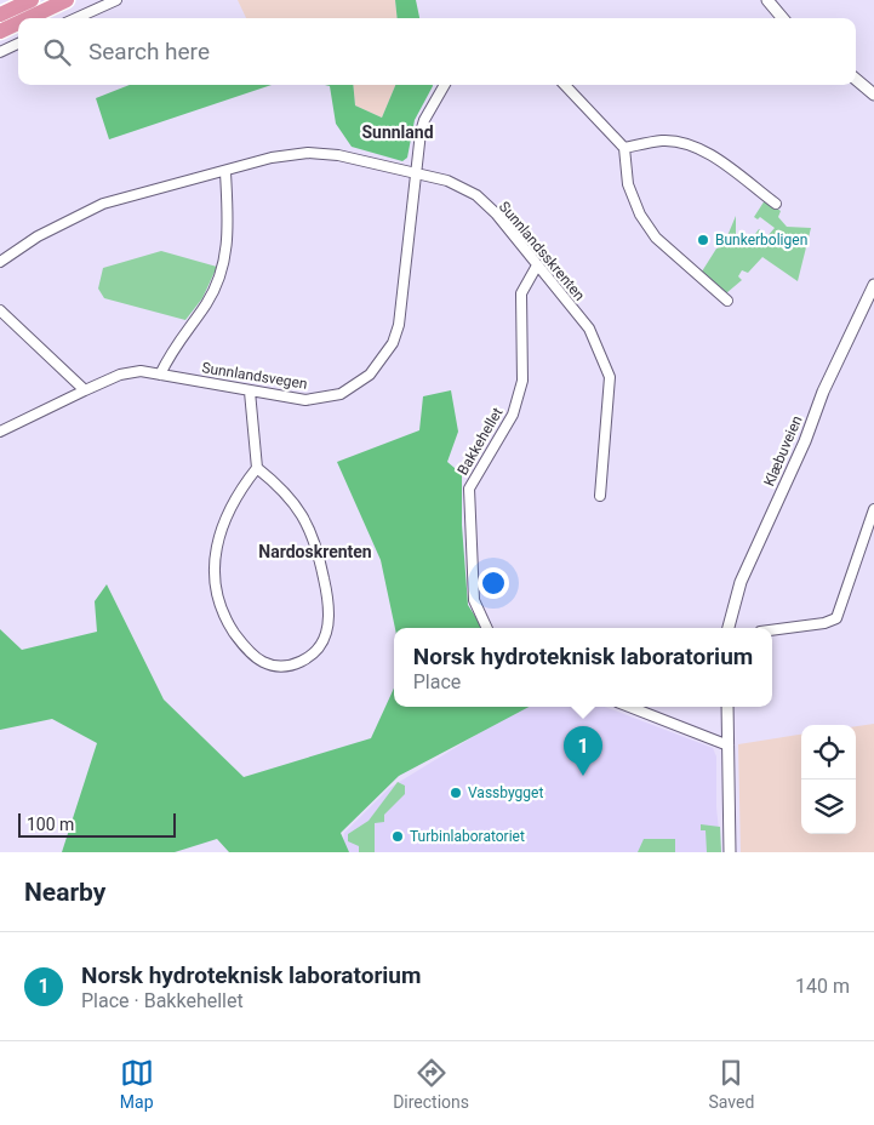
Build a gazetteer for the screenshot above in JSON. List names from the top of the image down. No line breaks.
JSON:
{"streets":{"street":["Sunnlandsskrenten","Sunnlandsvegen","Bakkehellet","Klæbuveien"]},"crossings":[["Sunnlandsskrenten","Sunnlandsvegen"],["Sunnlandsskrenten","Bakkehellet"]],"districts":["Sunnland","Nardoskrenten"],"places":["Bunkerboligen","Vassbygget","Turbinlaboratoriet"],"scale_bar":"100 m","page":{"search":"Search here","popup":["Norsk hydroteknisk laboratorium","Place"],"pins":"1","scale":"100 m","heading":"Nearby","list":[{"mark":"1","name":"Norsk hydroteknisk laboratorium","note":"Place · Bakkehellet","value":"140 m"}],"nav":["Map","Directions","Saved"]}}
